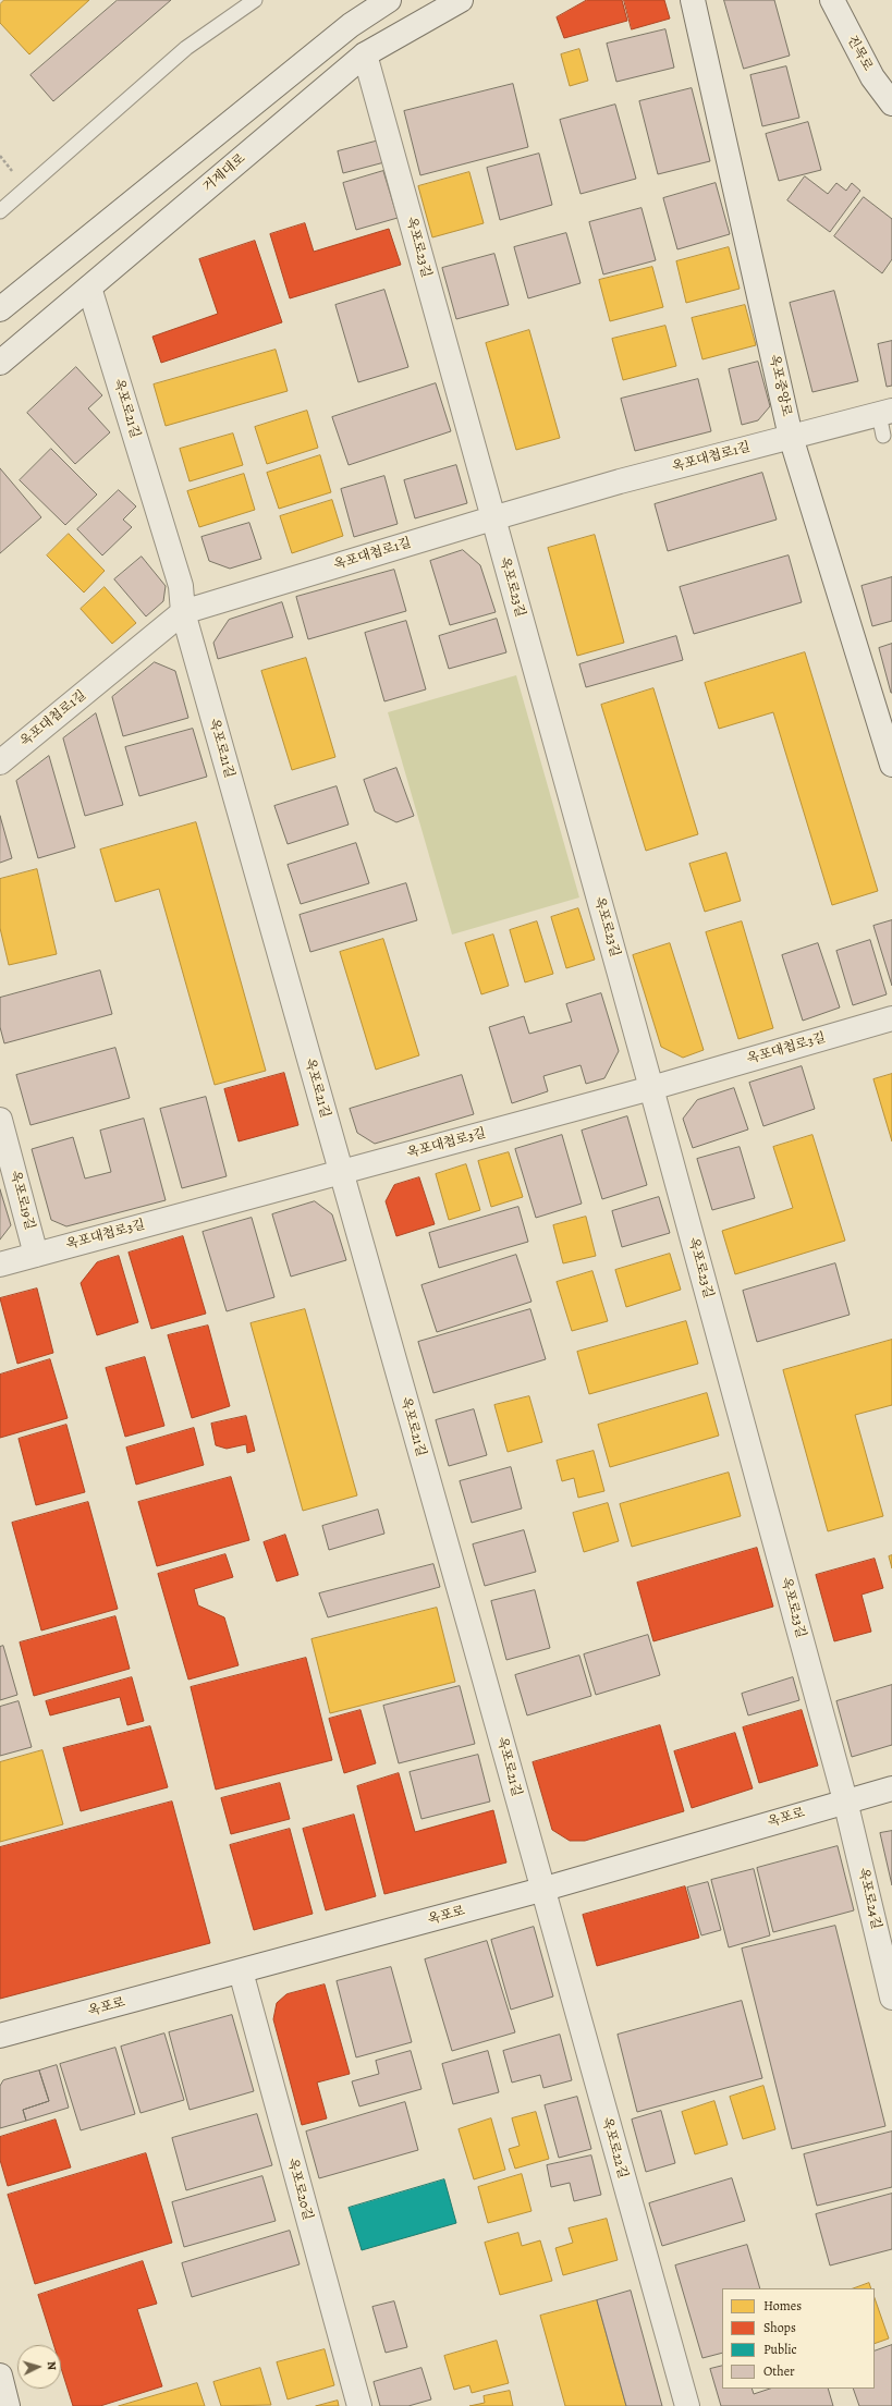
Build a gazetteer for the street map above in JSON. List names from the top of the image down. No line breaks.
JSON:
{"streets":{"street":["진목로","거제대로","옥포로23길","옥포중앙로","옥포로21길","옥포대첩로1길","옥포대첩로3길","옥포로19길","옥포로","옥포로24길","옥포로22길","옥포로20길"]},"crossings":[["거제대로","옥포로23길"],["거제대로","옥포로21길"],["옥포로23길","옥포대첩로1길"],["옥포로23길","옥포대첩로3길"],["옥포로23길","옥포로"],["옥포로23길","옥포로24길"],["옥포중앙로","옥포대첩로1길"],["옥포로21길","옥포대첩로1길"],["옥포로21길","옥포대첩로3길"],["옥포로21길","옥포로"],["옥포로21길","옥포로22길"],["옥포대첩로3길","옥포로19길"],["옥포로","옥포로24길"],["옥포로","옥포로22길"],["옥포로","옥포로20길"]],"legend":["Homes","Shops","Public","Other"],"north":"right"}
